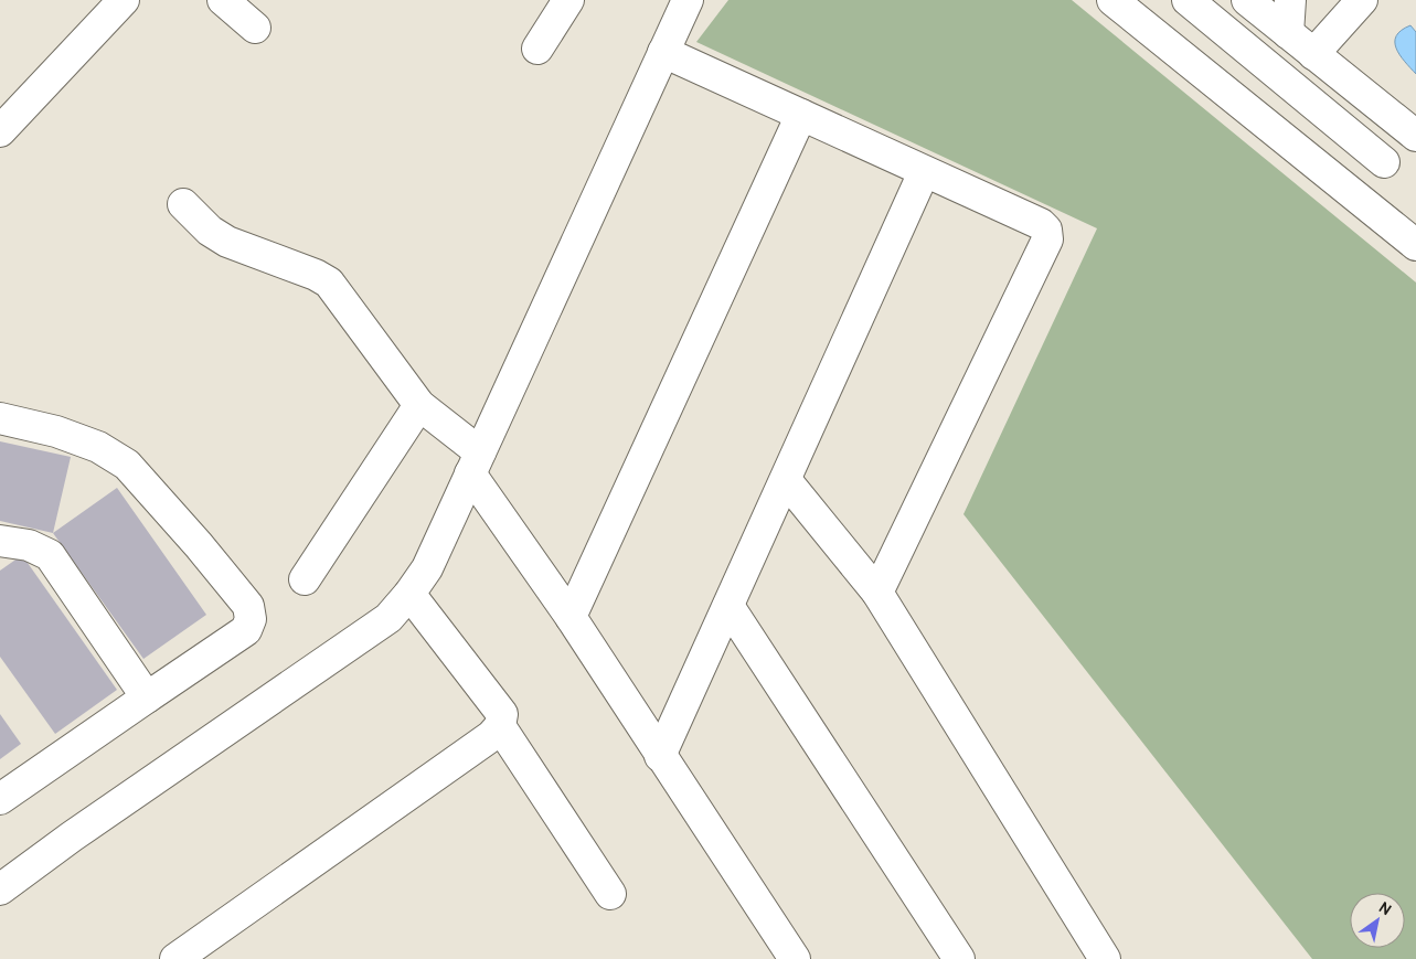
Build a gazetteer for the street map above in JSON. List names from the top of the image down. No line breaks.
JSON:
{"north":"top right"}
